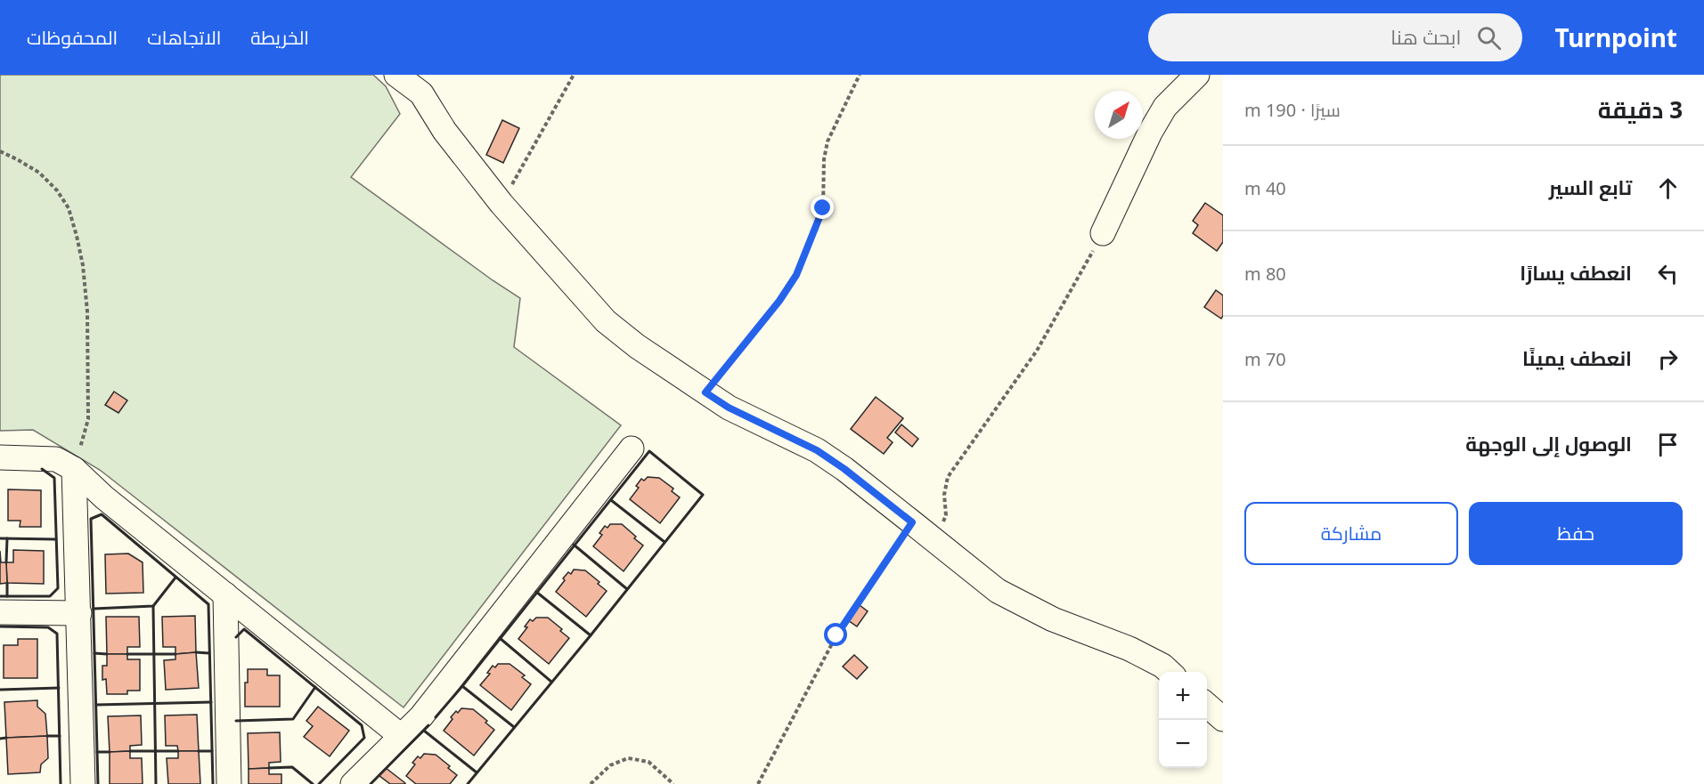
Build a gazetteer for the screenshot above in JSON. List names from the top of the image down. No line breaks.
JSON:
{"north":"top right","page":{"header":"Turnpoint","search":"ابحث هنا","nav":["الخريطة","الاتجاهات","المحفوظات"],"heading":["3 دقيقة","سيرًا · 190 m"],"list":[["تابع السير","40 m"],["انعطف يسارًا","80 m"],["انعطف يمينًا","70 m"],"الوصول إلى الوجهة"],"buttons":["حفظ","مشاركة"],"map_buttons":["+","−"]}}
